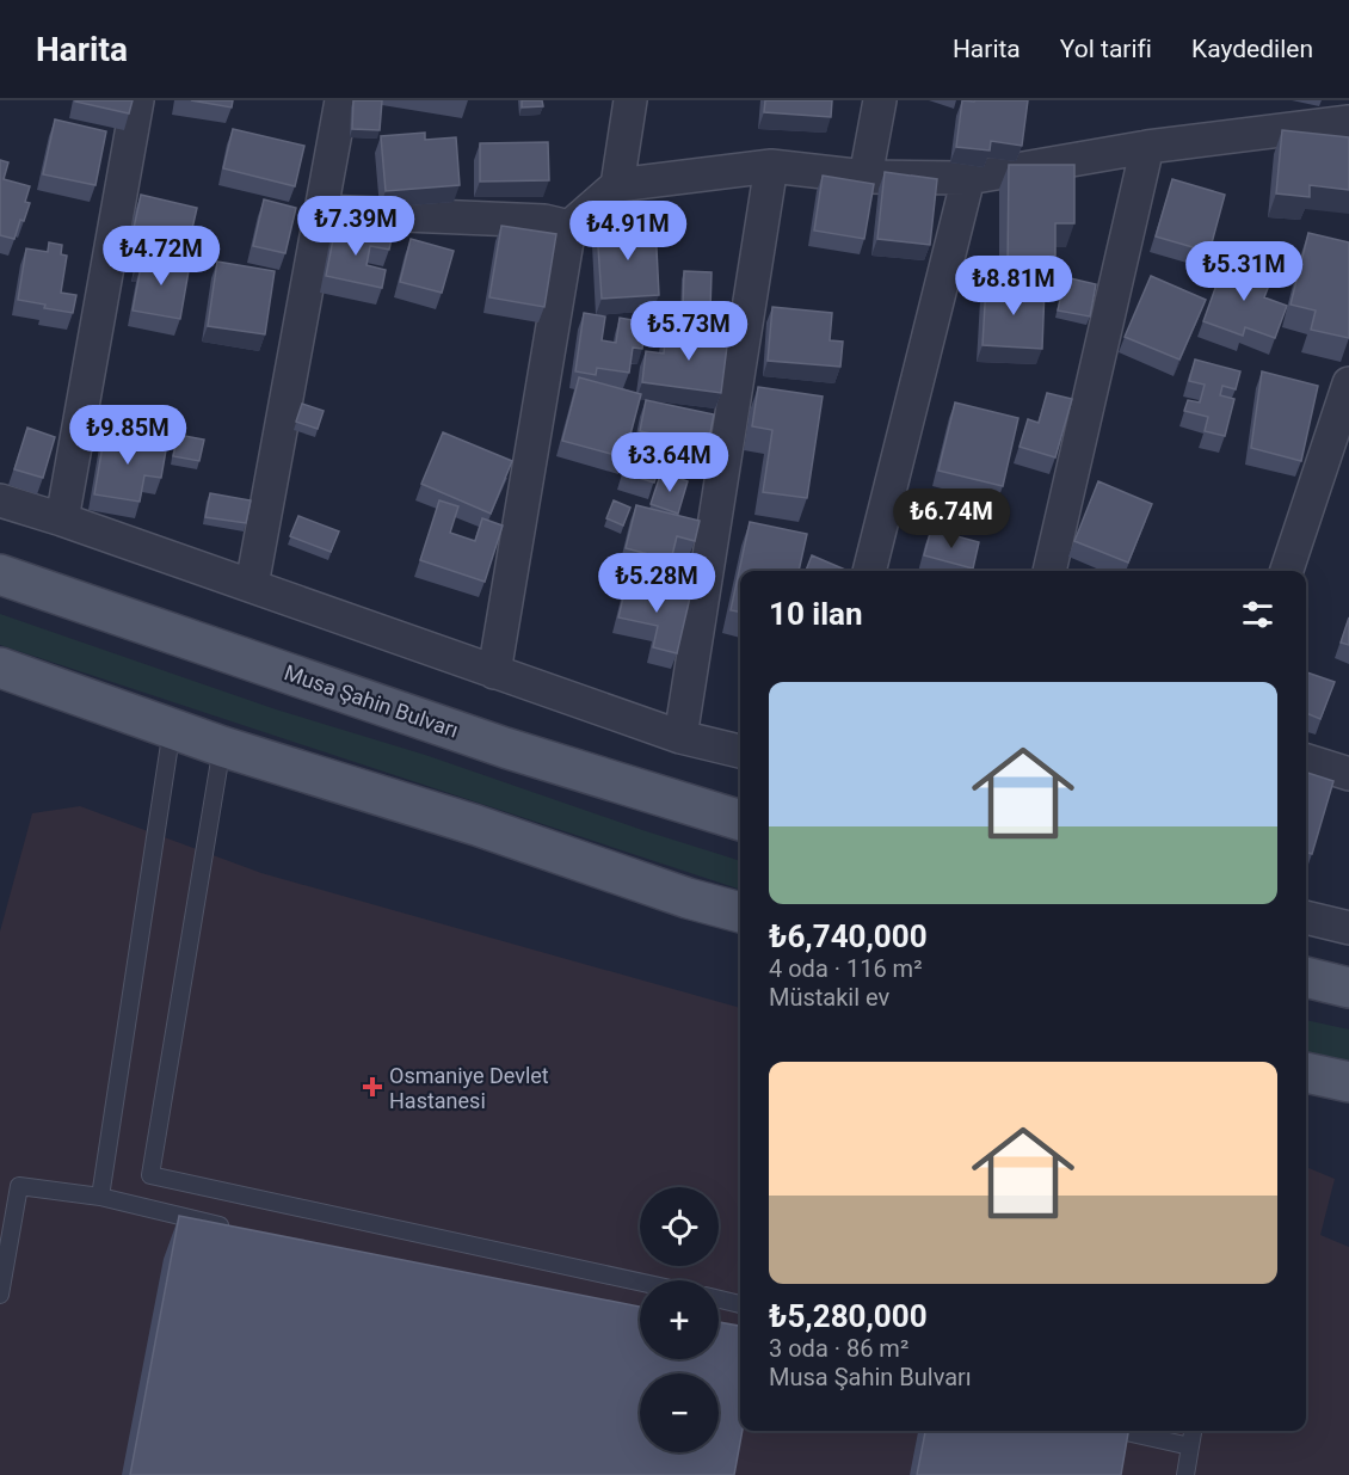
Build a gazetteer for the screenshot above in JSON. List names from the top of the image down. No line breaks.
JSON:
{"streets":{"main road":["Musa Şahin Bulvarı"]},"places":{"health":["Osmaniye Devlet Hastanesi"]},"page":{"header":"Harita","nav":["Harita","Yol tarifi","Kaydedilen"],"price":["₺7.39M","₺4.91M","₺4.72M","₺5.31M","₺8.81M","₺5.73M","₺9.85M","₺3.64M","₺6.74M","₺5.28M"],"heading":"10 ilan","list":[{"name":"₺6,740,000","note":"4 oda · 116 m² · Müstakil ev"},{"name":"₺5,280,000","note":"3 oda · 86 m² · Musa Şahin Bulvarı"}],"map_buttons":["+","−"]}}
